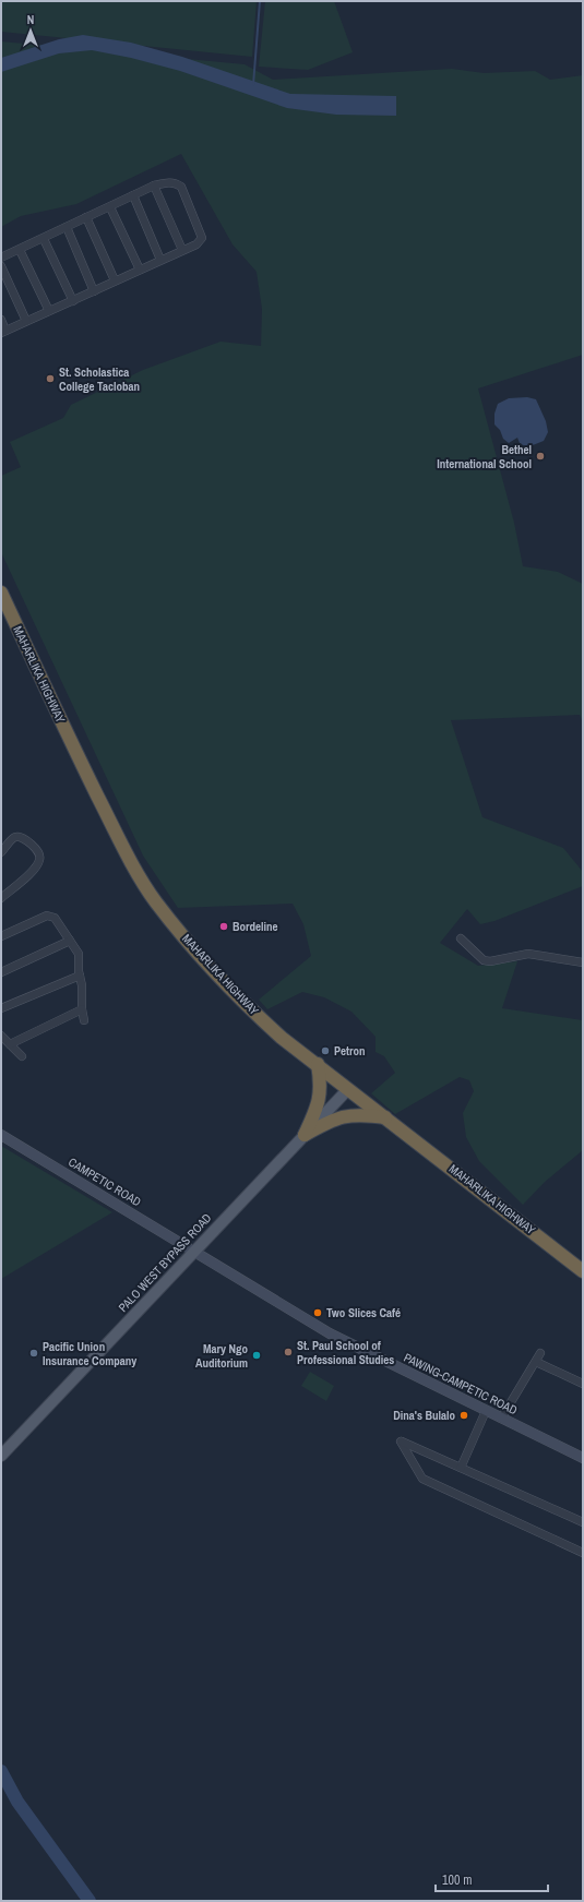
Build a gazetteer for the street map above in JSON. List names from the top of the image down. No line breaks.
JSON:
{"streets":{"highway":["MAHARLIKA HIGHWAY"],"main road":["PALO WEST BYPASS ROAD"],"street":["CAMPETIC ROAD","PAWING-CAMPETIC ROAD"]},"crossings":[["MAHARLIKA HIGHWAY","PALO WEST BYPASS ROAD"],["CAMPETIC ROAD","PALO WEST BYPASS ROAD"],["CAMPETIC ROAD","PAWING-CAMPETIC ROAD"],["PALO WEST BYPASS ROAD","PAWING-CAMPETIC ROAD"]],"places":["St. Scholastica College Tacloban","Bethel International School","Bordeline","Petron","Two Slices Café","St. Paul School of Professional Studies","Pacific Union Insurance Company","Mary Ngo Auditorium","Dina's Bulalo"],"scale_bar":"100 m","north":"top"}
